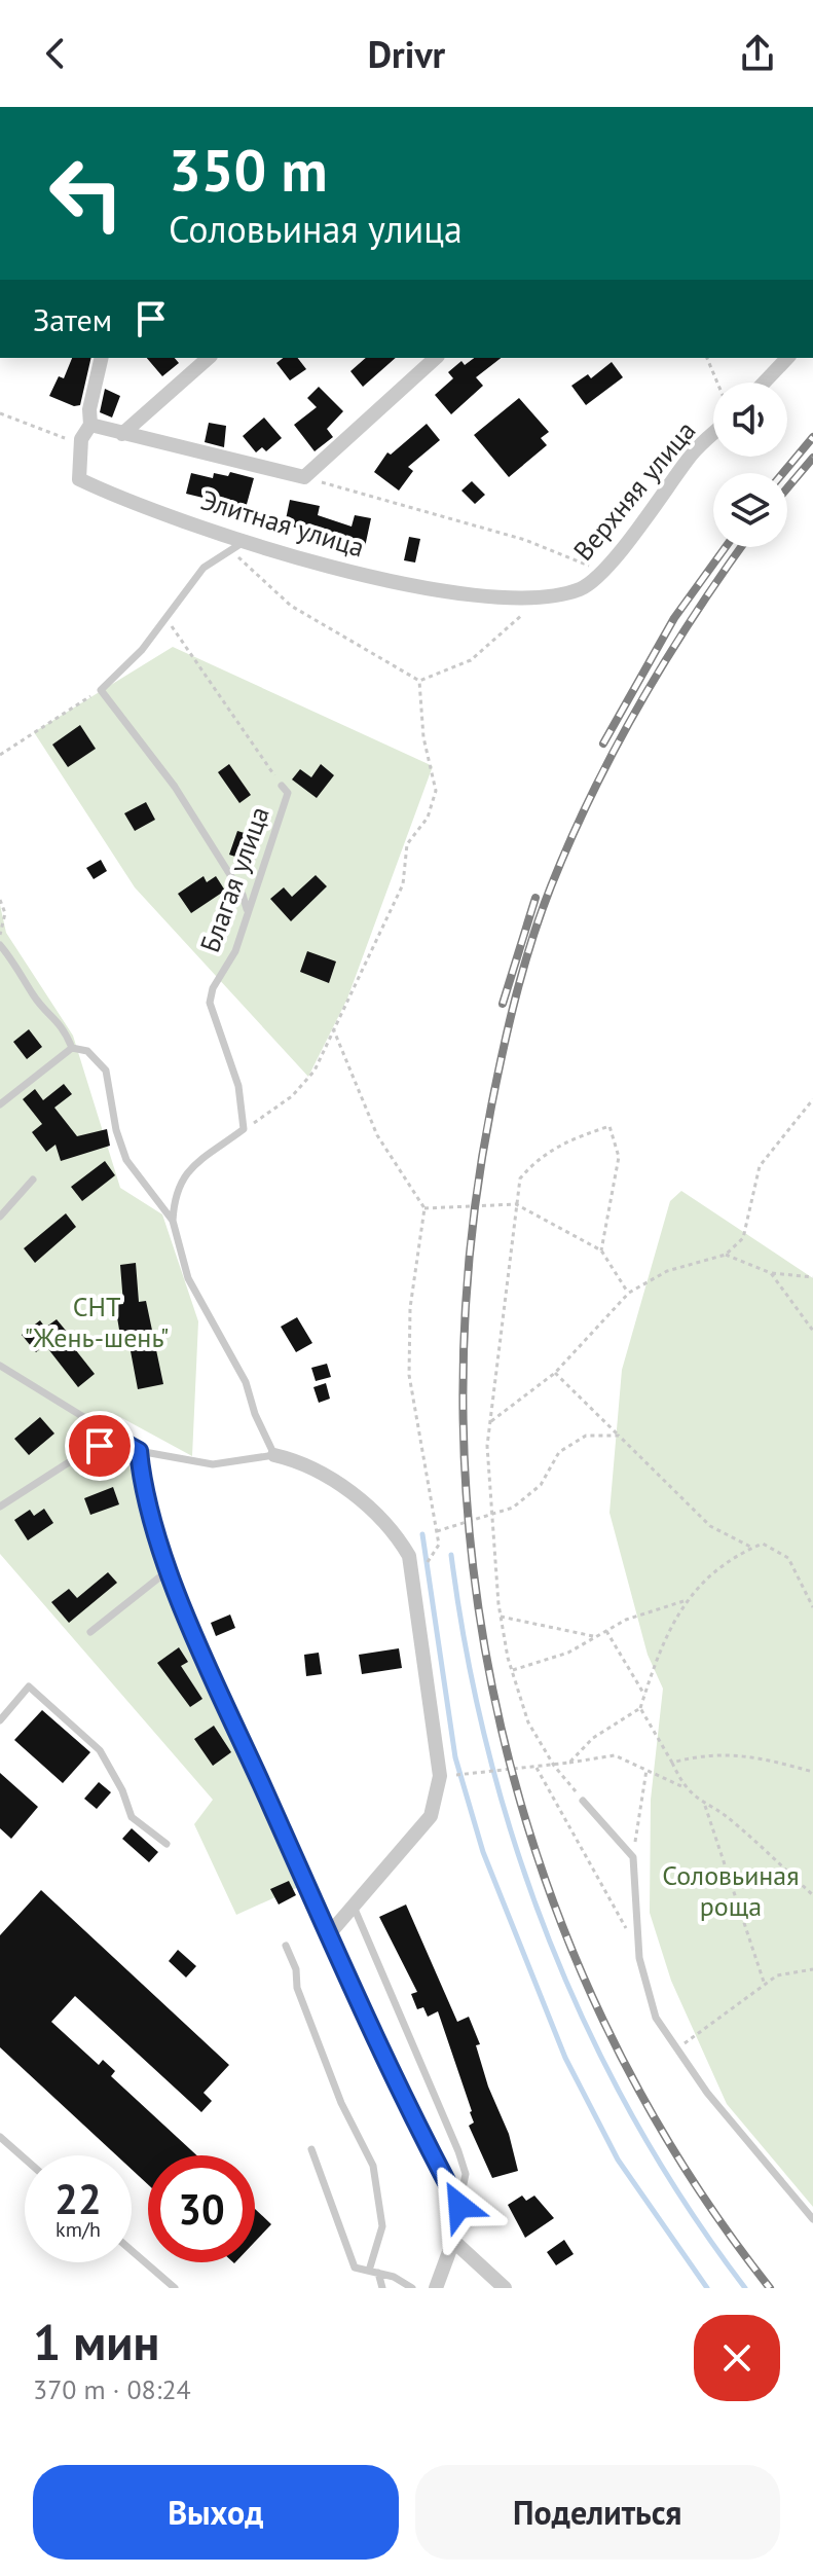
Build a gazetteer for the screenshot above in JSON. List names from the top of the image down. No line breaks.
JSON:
{"streets":{"street":["Верхняя улица","Элитная улица"],"lane":["Благая улица"]},"crossings":[["Верхняя улица","Элитная улица"]],"parks":["СНТ \"Жень-шень\"","Соловьиная роща"],"page":{"header":"Drivr","turn":["350 m","Соловьиная улица"],"then":"Затем","speed":"22 km/h","limit":"30","heading":["1 мин","370 m · 08:24"],"buttons":["Выход","Поделиться"]}}
